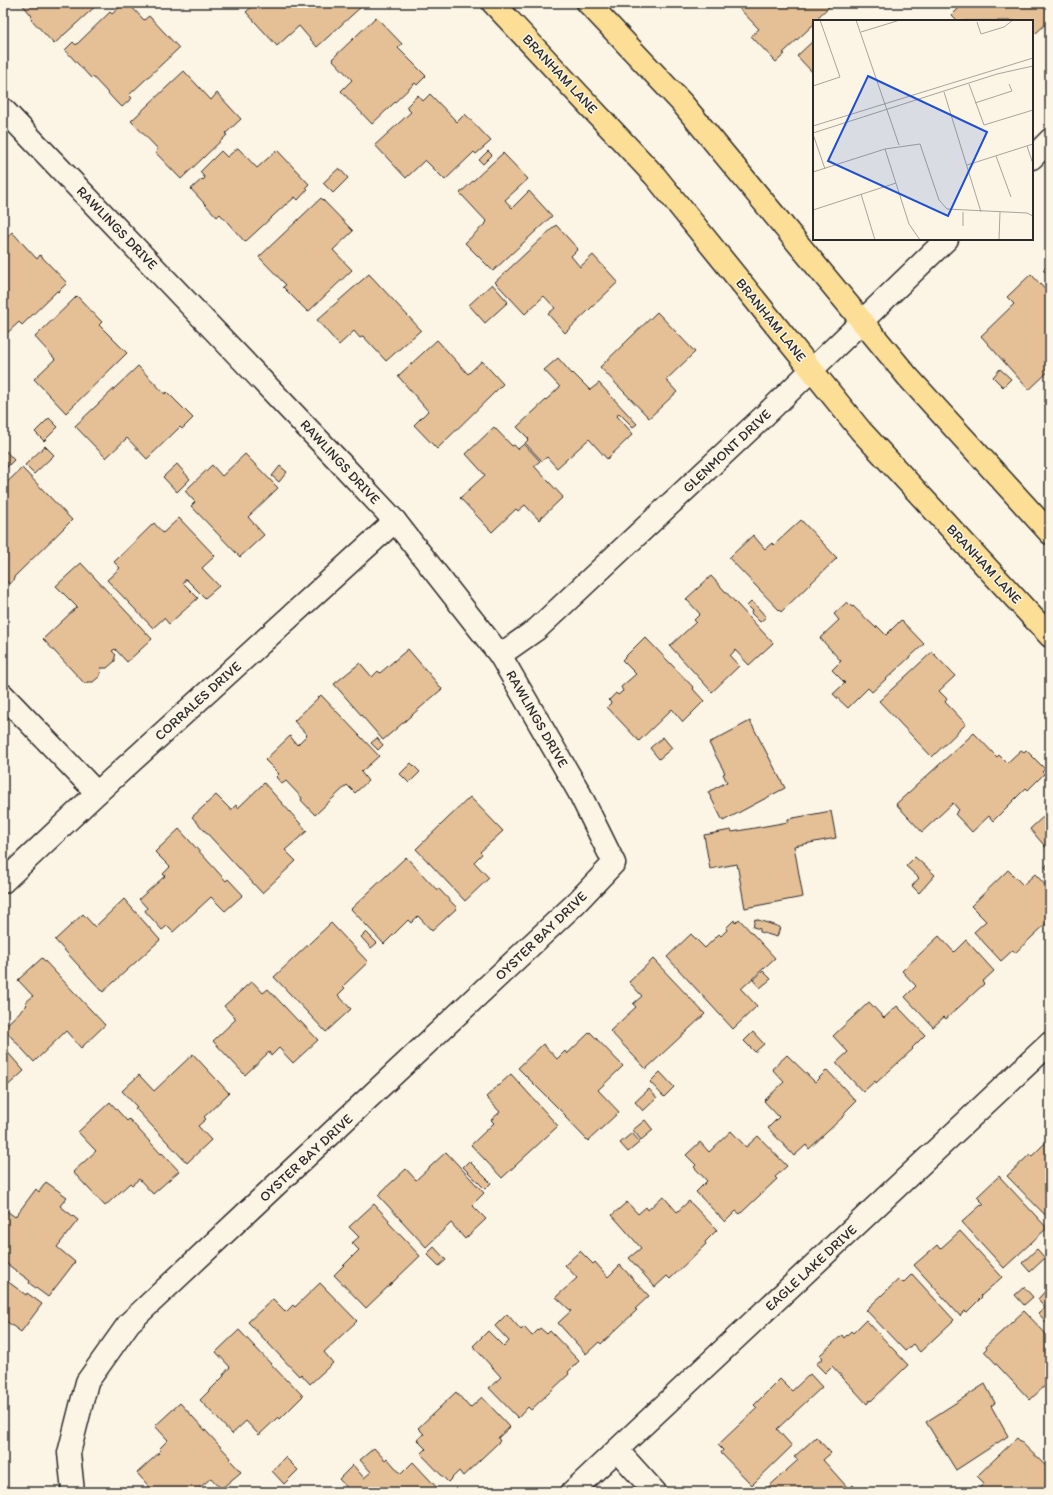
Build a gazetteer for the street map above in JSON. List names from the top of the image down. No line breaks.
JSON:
{"streets":{"main road":["BRANHAM LANE"],"street":["RAWLINGS DRIVE","GLENMONT DRIVE","CORRALES DRIVE","OYSTER BAY DRIVE","EAGLE LAKE DRIVE"]},"crossings":[["BRANHAM LANE","GLENMONT DRIVE"],["RAWLINGS DRIVE","GLENMONT DRIVE"],["RAWLINGS DRIVE","CORRALES DRIVE"],["RAWLINGS DRIVE","OYSTER BAY DRIVE"]]}
